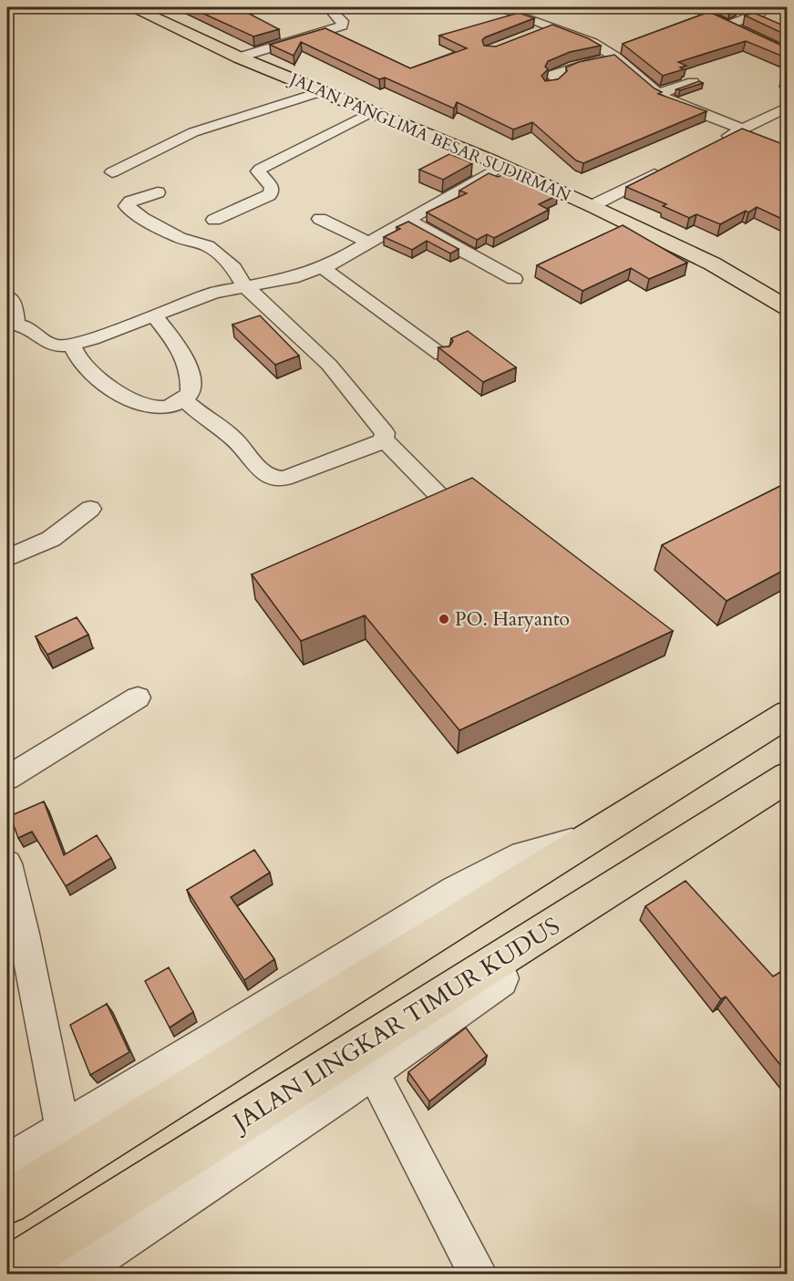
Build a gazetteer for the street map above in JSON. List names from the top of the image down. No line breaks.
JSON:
{"streets":{"main road":["JALAN PANGLIMA BESAR SUDIRMAN","JALAN LINGKAR TIMUR KUDUS"]},"places":["PO. Haryanto"]}
